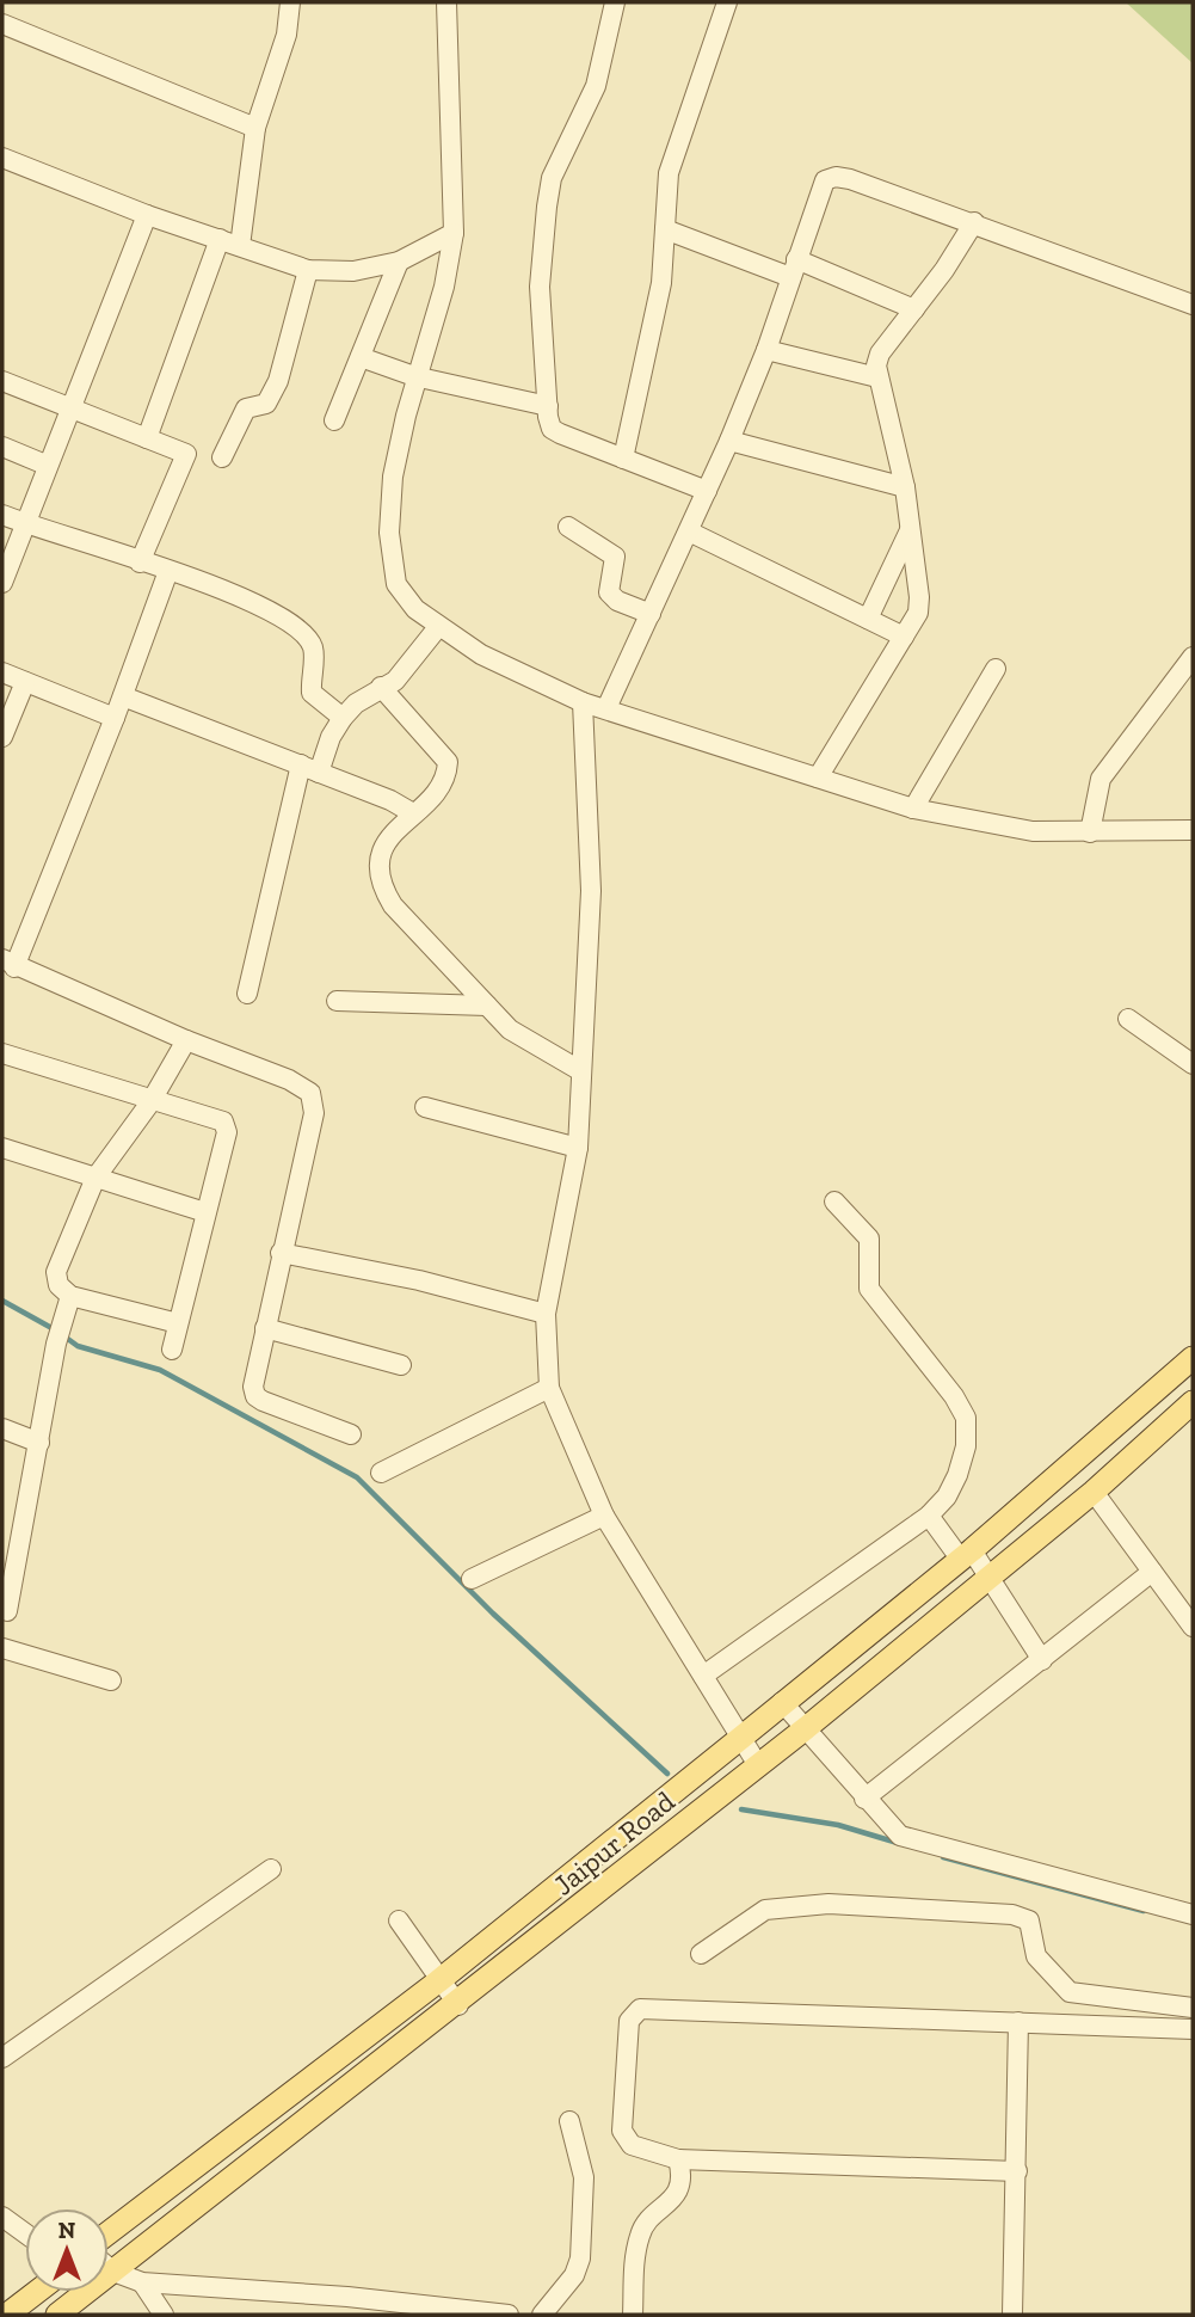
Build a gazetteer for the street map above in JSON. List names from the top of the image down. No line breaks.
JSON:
{"streets":{"main road":["Jaipur Road"]},"north":"top"}
